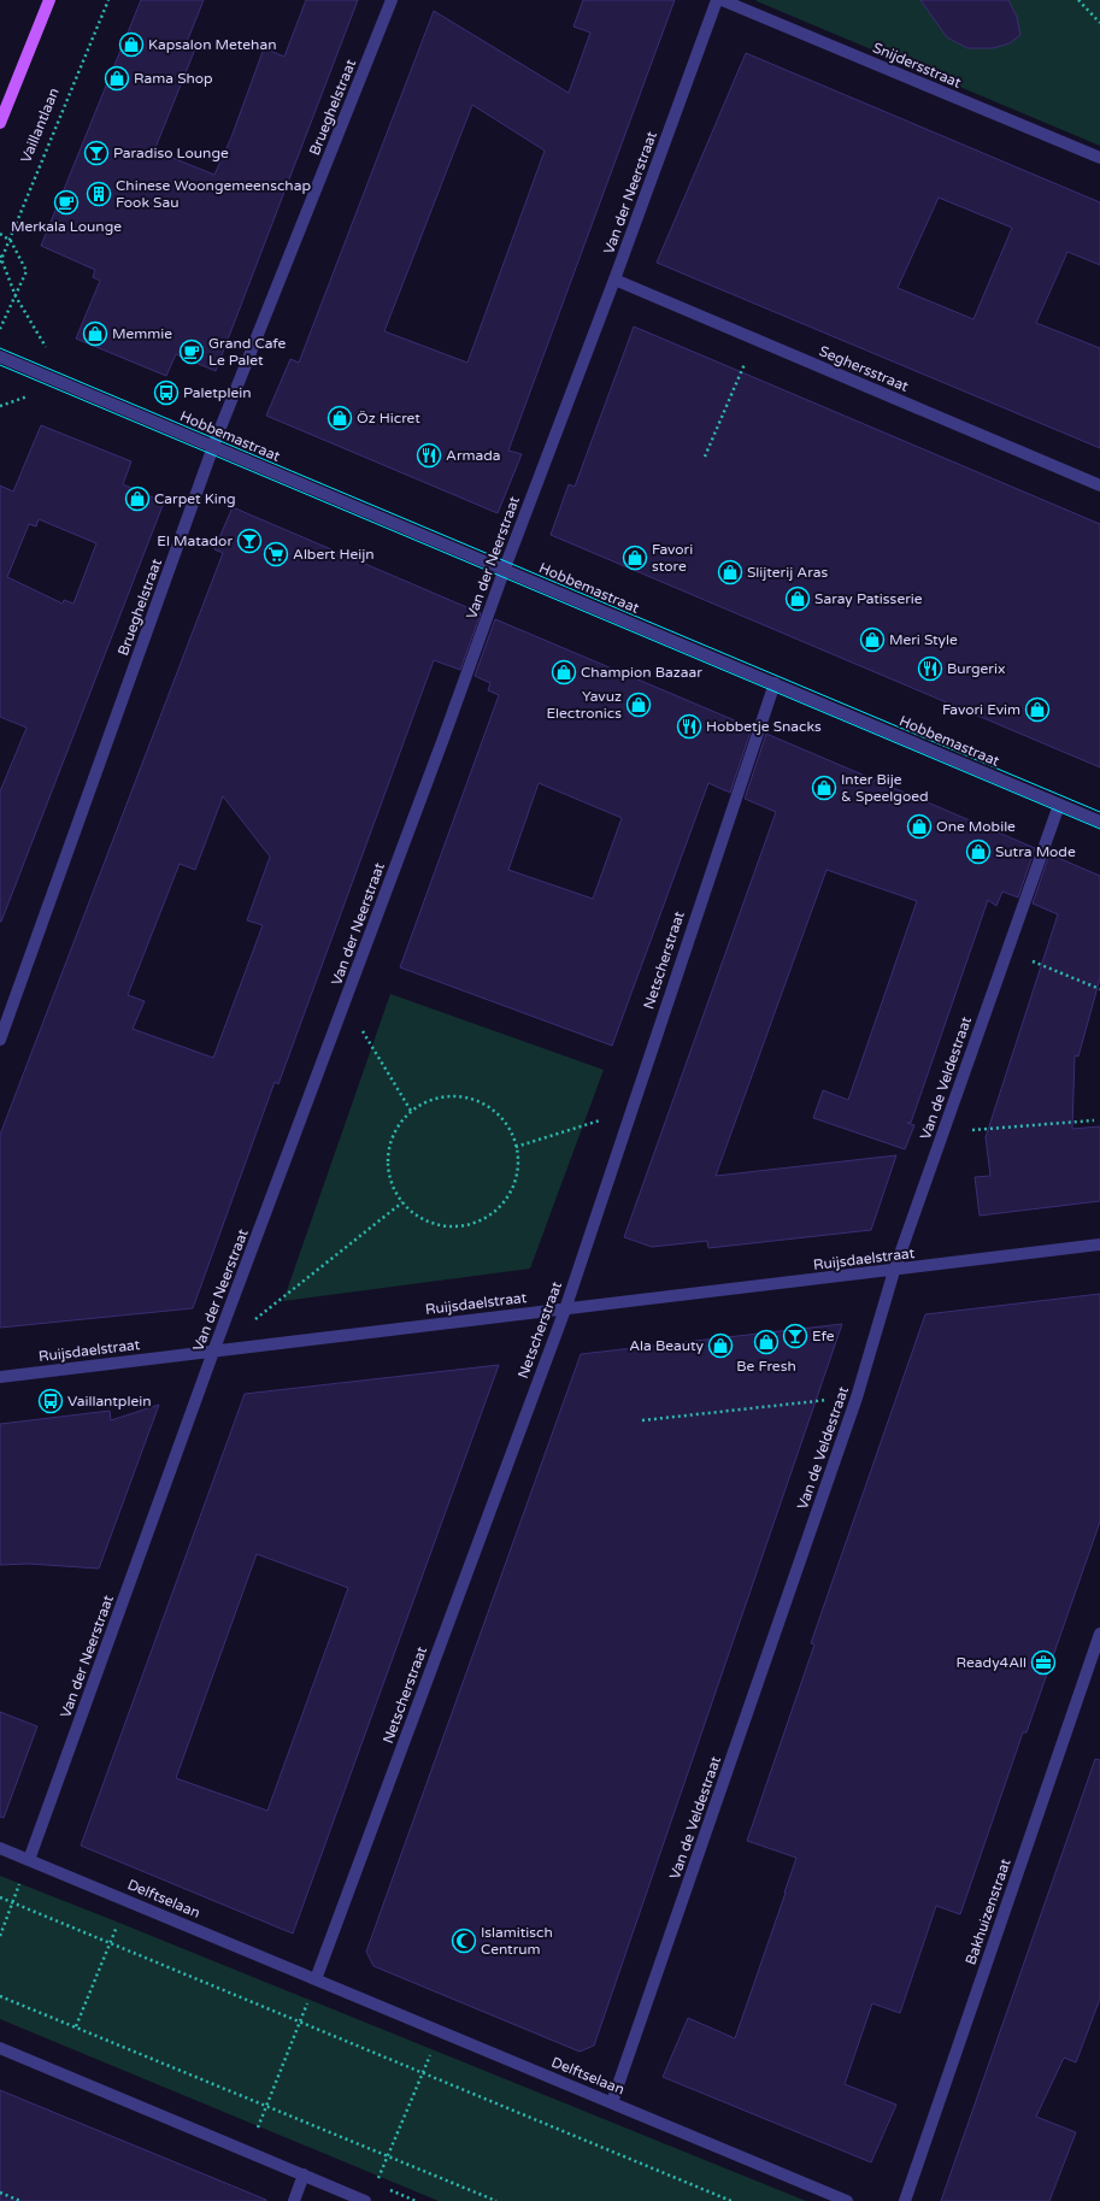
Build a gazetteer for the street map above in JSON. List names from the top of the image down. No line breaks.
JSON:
{"streets":{"street":["Snijdersstraat","Brueghelstraat","Van der Neerstraat","Seghersstraat","Hobbemastraat","Netscherstraat","Van de Veldestraat","Ruijsdaelstraat","Delftselaan","Bakhuizenstraat"],"path":["Vaillantlaan"]},"crossings":[["Brueghelstraat","Hobbemastraat"],["Van der Neerstraat","Seghersstraat"],["Van der Neerstraat","Hobbemastraat"],["Van der Neerstraat","Ruijsdaelstraat"],["Van der Neerstraat","Delftselaan"],["Hobbemastraat","Netscherstraat"],["Hobbemastraat","Van de Veldestraat"],["Netscherstraat","Ruijsdaelstraat"],["Netscherstraat","Delftselaan"],["Van de Veldestraat","Ruijsdaelstraat"],["Van de Veldestraat","Delftselaan"]],"places":{"shop":["Kapsalon Metehan","Rama Shop","Memmie","Öz Hicret","Carpet King","Favori store","Slijterij Aras","Saray Patisserie","Meri Style","Champion Bazaar","Yavuz Electronics","Favori Evim","Inter Bije & Speelgoed","One Mobile","Sutra Mode","Be Fresh","Ala Beauty"],"bar":["Paradiso Lounge","El Matador","Efe"],"building":["Chinese Woongemeenschap Fook Sau"],"cafe":["Merkala Lounge","Grand Cafe Le Palet"],"bus stop":["Paletplein","Vaillantplein"],"restaurant":["Armada","Burgerix","Hobbetje Snacks"],"supermarket":["Albert Heijn"],"office":["Ready4All"],"mosque":["Islamitisch Centrum"]}}
